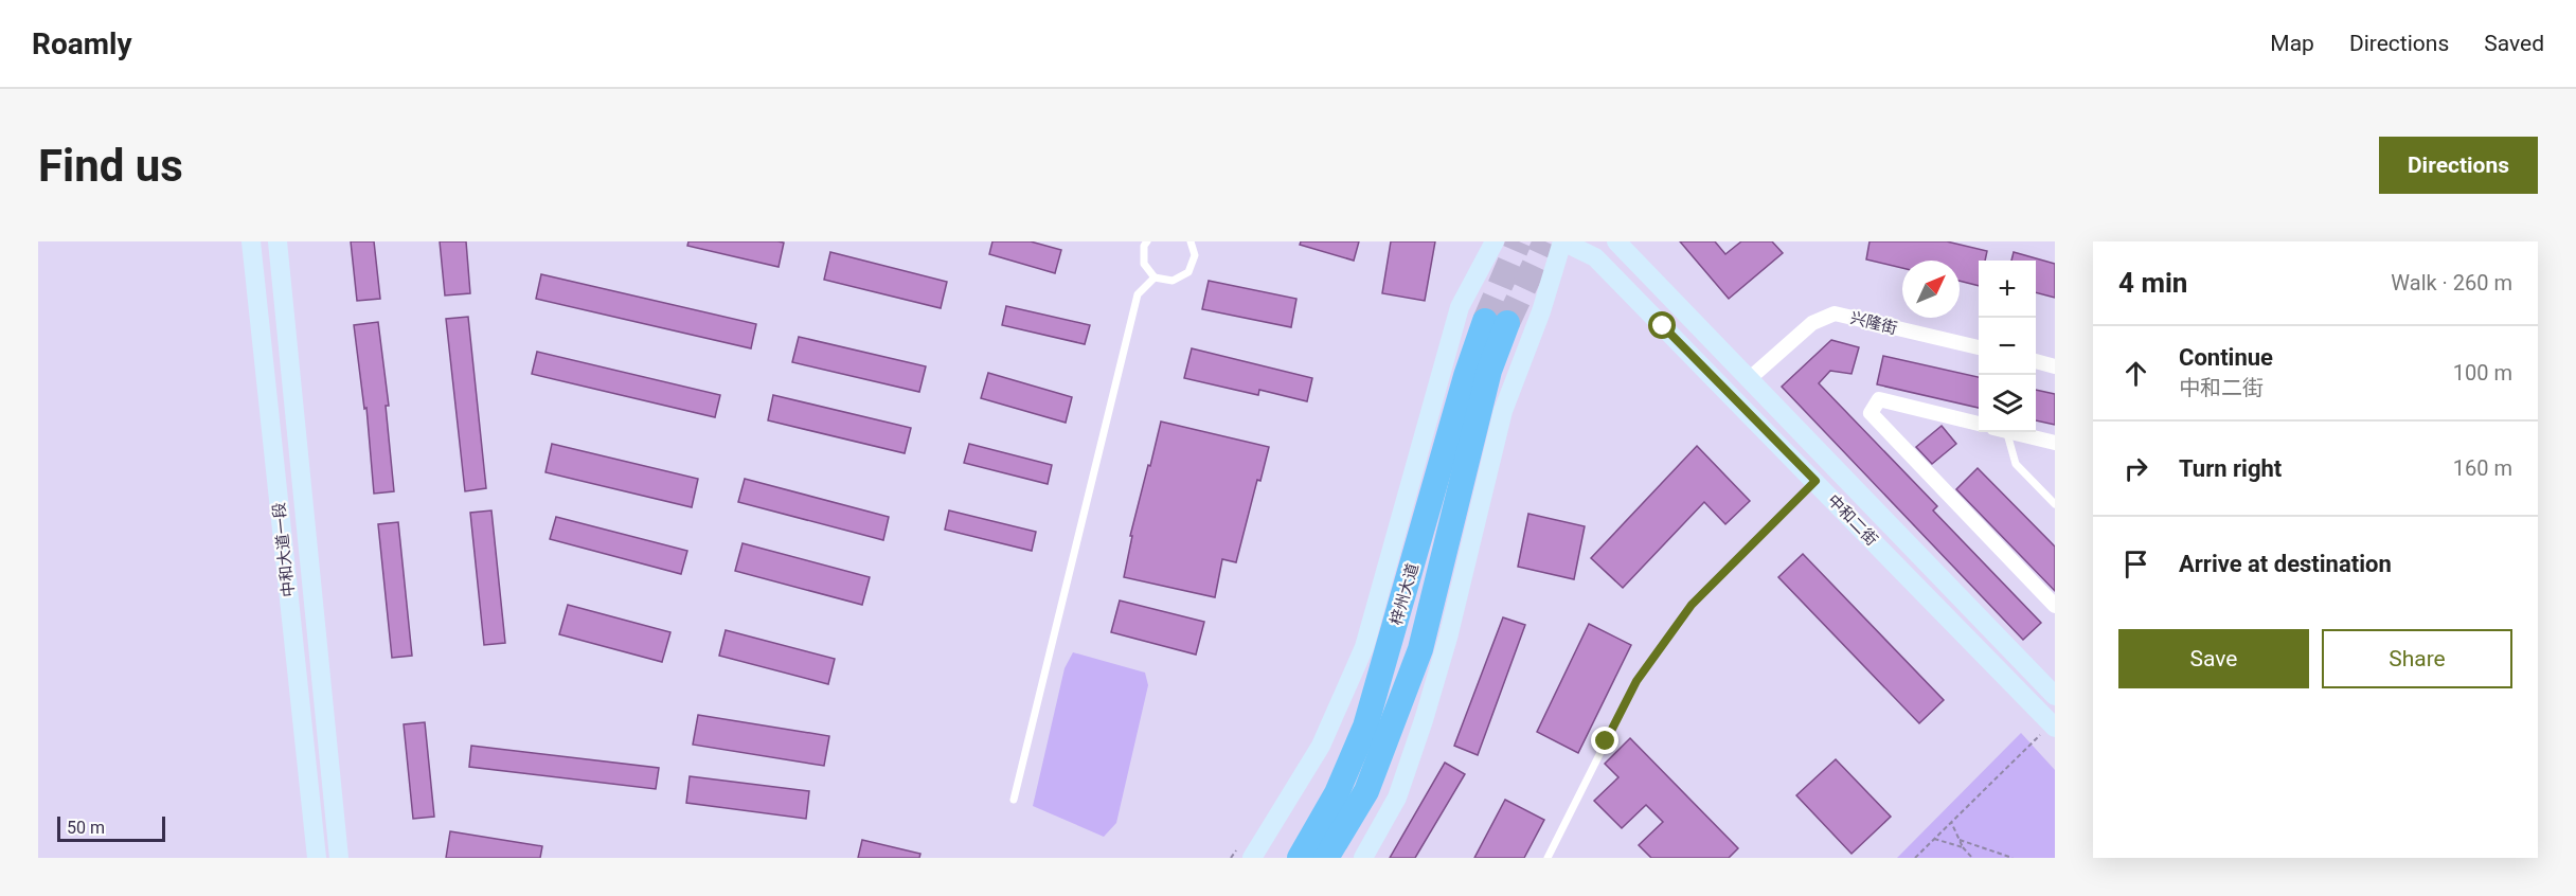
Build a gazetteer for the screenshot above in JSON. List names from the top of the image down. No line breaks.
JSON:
{"streets":{"highway":["梓州大道"],"main road":["中和二街","中和大道一段"],"street":["兴隆街"]},"crossings":[["兴隆街","中和二街"]],"scale_bar":"50 m","north":"top right","page":{"header":"Roamly","nav":["Map","Directions","Saved"],"buttons":["Directions",["Save","Share"]],"title":"Find us","heading":["4 min","Walk · 260 m"],"map_buttons":["+","−"],"list":[["Continue","中和二街","100 m"],["Turn right","160 m"],"Arrive at destination"],"scale":"50 m"}}
